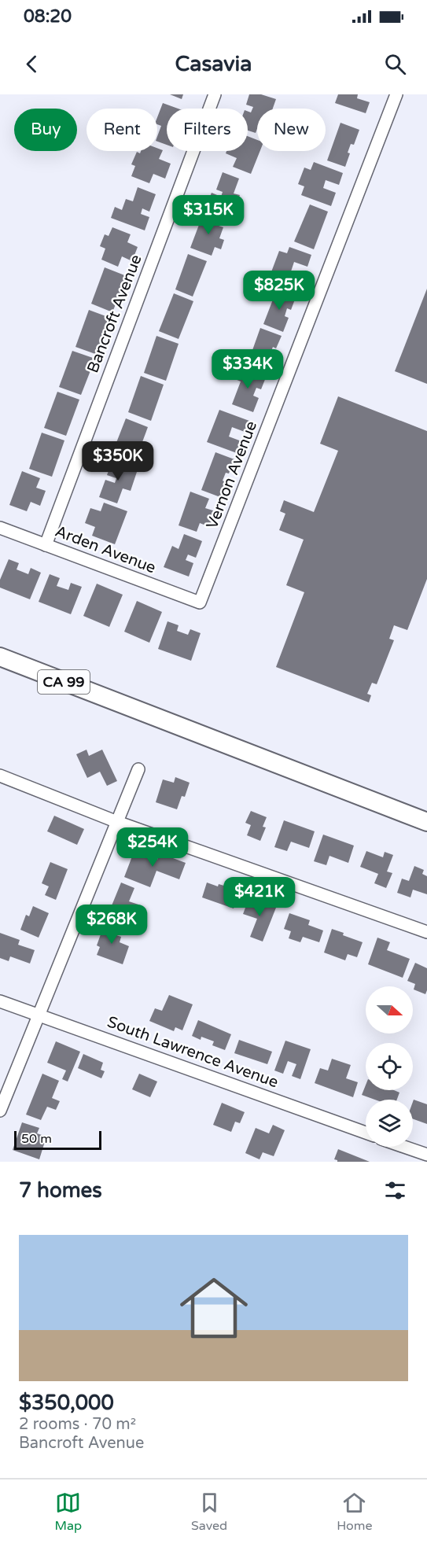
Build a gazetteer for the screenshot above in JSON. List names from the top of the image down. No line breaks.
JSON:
{"streets":{"highway":["CA 99"],"street":["Bancroft Avenue","Vernon Avenue","Arden Avenue","South Lawrence Avenue"]},"crossings":[["Bancroft Avenue","Arden Avenue"],["Vernon Avenue","Arden Avenue"]],"scale_bar":"50 m","north":"right","page":{"status":"08:20","header":"Casavia","chip":["Buy","Rent","Filters","New"],"price":["$315K","$825K","$334K","$350K","$254K","$421K","$268K"],"scale":"50 m","heading":"7 homes","list":[{"name":"$350,000","note":"2 rooms · 70 m² · Bancroft Avenue"}],"tabs":["Map","Saved","Home"]}}
